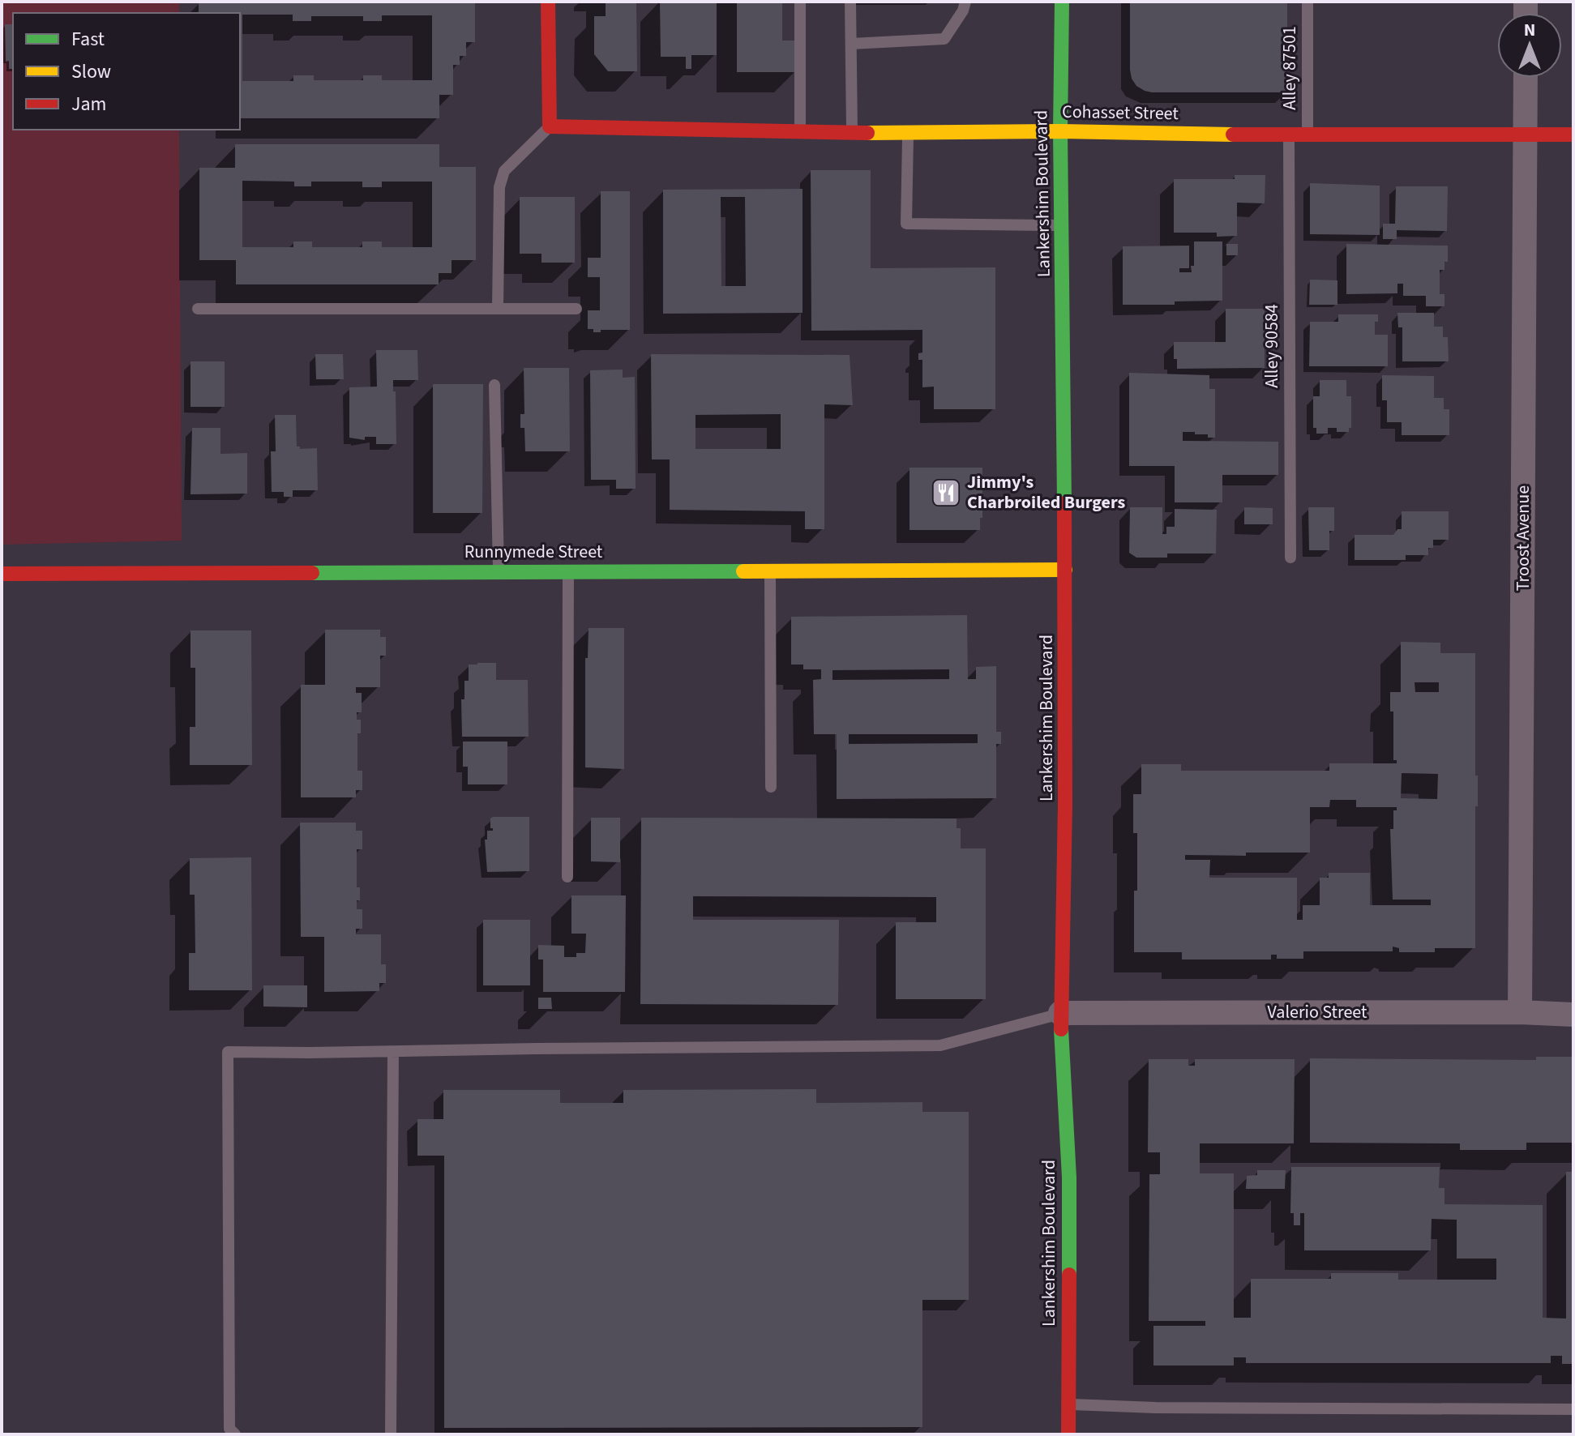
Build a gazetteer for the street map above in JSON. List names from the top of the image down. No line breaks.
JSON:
{"streets":{"street":["Cohasset Street","Lankershim Boulevard","Troost Avenue","Runnymede Street","Valerio Street"],"lane":["Alley 87501","Alley 90584"]},"crossings":[["Alley 87501","Cohasset Street"],["Cohasset Street","Lankershim Boulevard"],["Cohasset Street","Alley 90584"],["Cohasset Street","Troost Avenue"],["Lankershim Boulevard","Runnymede Street"],["Lankershim Boulevard","Valerio Street"],["Troost Avenue","Valerio Street"]],"places":{"restaurant":["Jimmy's Charbroiled Burgers"]},"legend":["Fast","Slow","Jam"],"north":"top"}
